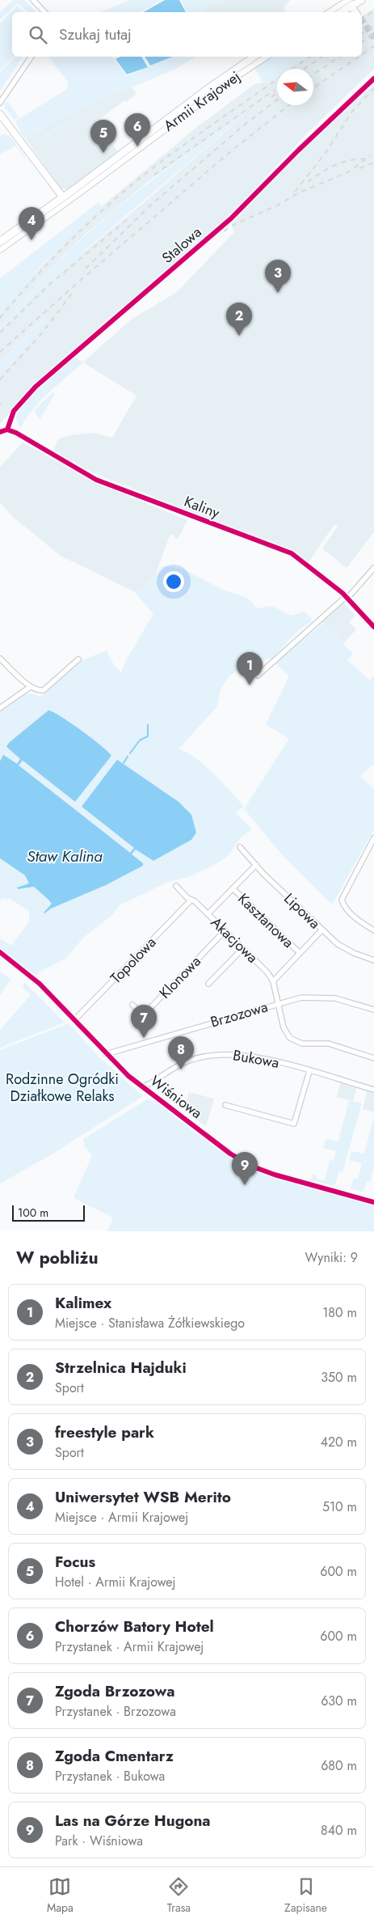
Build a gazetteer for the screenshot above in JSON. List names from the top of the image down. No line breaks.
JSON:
{"streets":{"street":["Armii Krajowej","Stalowa","Kaliny","Lipowa","Kasztanowa","Akacjowa","Topolowa","Klonowa","Brzozowa","Bukowa","Wiśniowa"]},"crossings":[["Stalowa","Kaliny"],["Akacjowa","Topolowa"],["Akacjowa","Klonowa"],["Akacjowa","Brzozowa"],["Topolowa","Wiśniowa"],["Brzozowa","Wiśniowa"],["Bukowa","Wiśniowa"]],"water":["Staw Kalina"],"parks":["Rodzinne Ogródki Działkowe Relaks"],"scale_bar":"100 m","north":"left","page":{"search":"Szukaj tutaj","pins":["6","5","4","3","2","1","7","8","9"],"scale":"100 m","heading":["W pobliżu","Wyniki: 9"],"list":[{"mark":"1","name":"Kalimex","note":"Miejsce · Stanisława Żółkiewskiego","value":"180 m"},{"mark":"2","name":"Strzelnica Hajduki","note":"Sport","value":"350 m"},{"mark":"3","name":"freestyle park","note":"Sport","value":"420 m"},{"mark":"4","name":"Uniwersytet WSB Merito","note":"Miejsce · Armii Krajowej","value":"510 m"},{"mark":"5","name":"Focus","note":"Hotel · Armii Krajowej","value":"600 m"},{"mark":"6","name":"Chorzów Batory Hotel","note":"Przystanek · Armii Krajowej","value":"600 m"},{"mark":"7","name":"Zgoda Brzozowa","note":"Przystanek · Brzozowa","value":"630 m"},{"mark":"8","name":"Zgoda Cmentarz","note":"Przystanek · Bukowa","value":"680 m"},{"mark":"9","name":"Las na Górze Hugona","note":"Park · Wiśniowa","value":"840 m"}],"nav":["Mapa","Trasa","Zapisane"]}}
